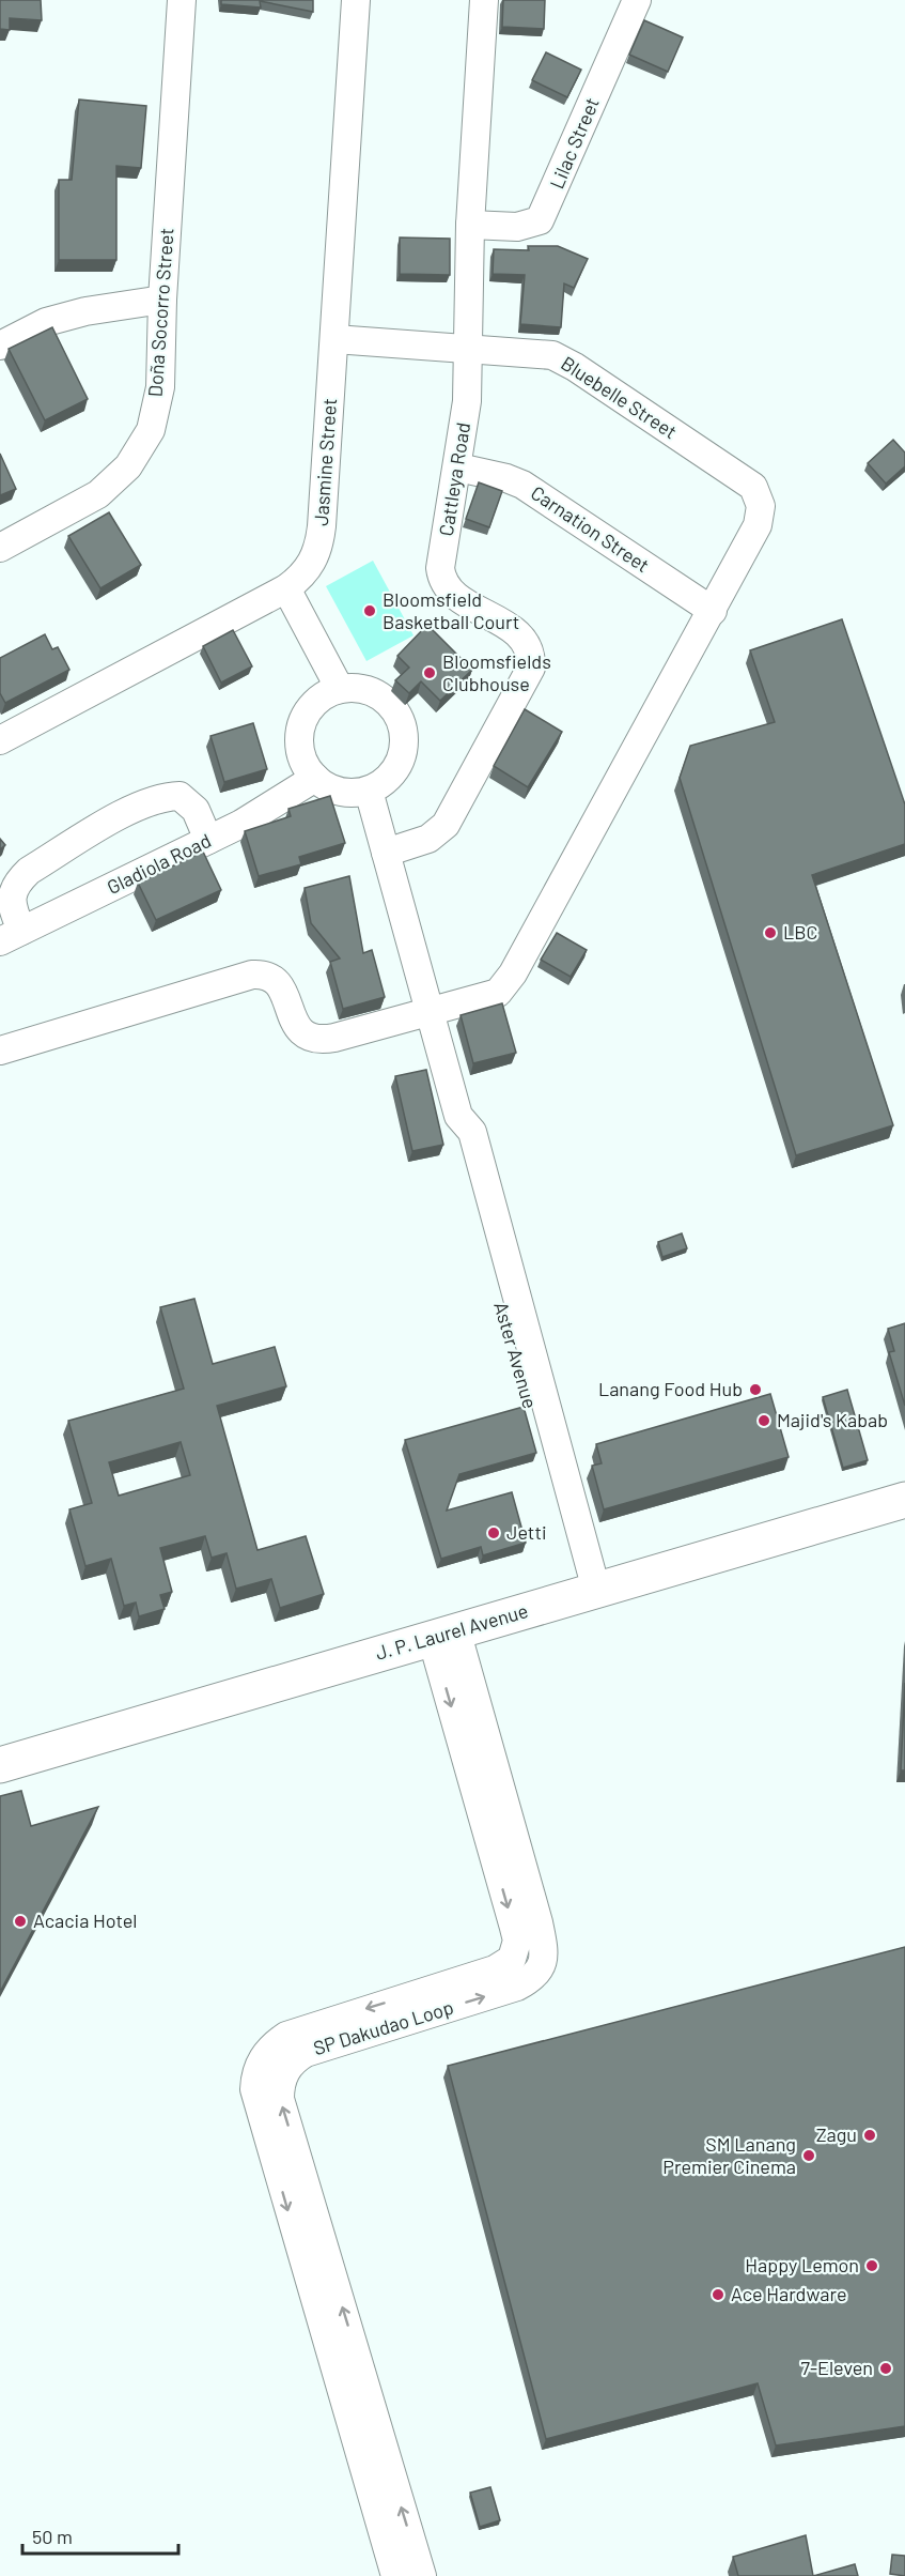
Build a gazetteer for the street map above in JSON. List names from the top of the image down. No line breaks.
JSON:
{"streets":{"main road":["J. P. Laurel Avenue"],"street":["Lilac Street","Doña Socorro Street","Bluebelle Street","Jasmine Street","Cattleya Road","Carnation Street","Gladiola Road","Aster Avenue","SP Dakudao Loop"]},"crossings":[["Lilac Street","Cattleya Road"],["Bluebelle Street","Jasmine Street"],["Bluebelle Street","Cattleya Road"],["Bluebelle Street","Carnation Street"],["Cattleya Road","Carnation Street"],["Cattleya Road","Aster Avenue"],["Gladiola Road","Aster Avenue"],["Aster Avenue","J. P. Laurel Avenue"],["J. P. Laurel Avenue","SP Dakudao Loop"]],"places":["Bloomsfield Basketball Court","Bloomsfields Clubhouse","LBC","Lanang Food Hub","Majid's Kabab","Jetti","Acacia Hotel","Zagu","SM Lanang Premier Cinema","Happy Lemon","Ace Hardware","7-Eleven"],"scale_bar":"50 m"}
